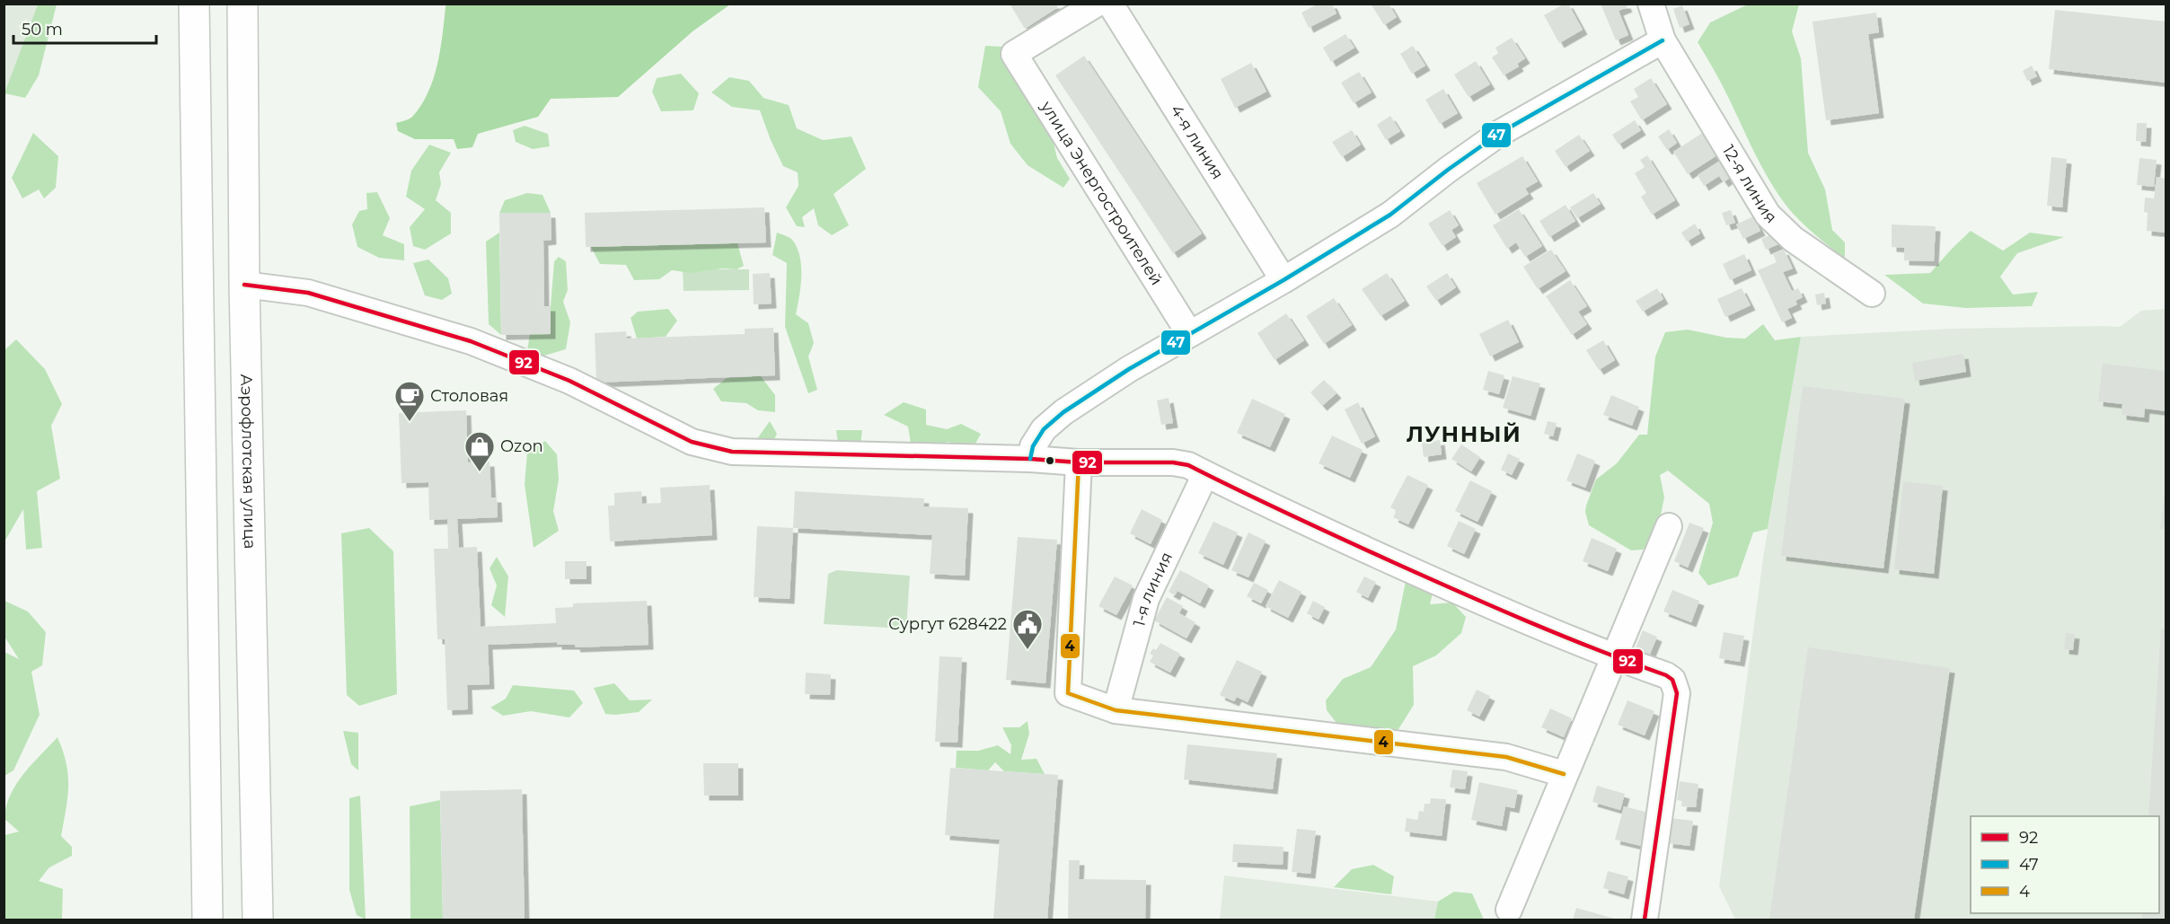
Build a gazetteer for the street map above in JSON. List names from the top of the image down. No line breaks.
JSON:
{"streets":{"main road":["Аэрофлотская улица"],"street":["4-я линия","12-я линия","улица Энергостроителей","1-я линия"]},"districts":["ЛУННЫЙ"],"places":{"cafe":["Столовая"],"shop":["Ozon"],"public building":["Сургут 628422"]},"lines":["transit line 47","transit line 92","transit line 4"],"legend":["92","47","4"],"scale_bar":"50 m"}
